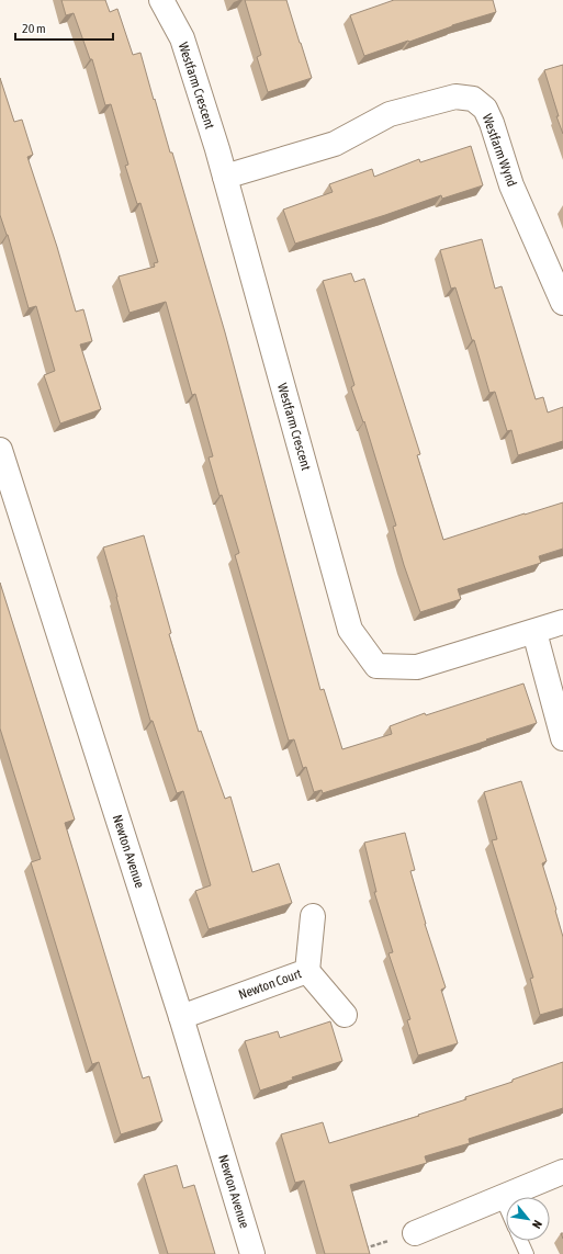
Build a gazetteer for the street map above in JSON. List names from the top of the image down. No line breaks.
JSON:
{"streets":{"street":["Westfarm Crescent","Westfarm Wynd","Newton Avenue","Newton Court"]},"crossings":[["Westfarm Crescent","Westfarm Wynd"],["Newton Avenue","Newton Court"]],"scale_bar":"20 m","north":"bottom right"}
